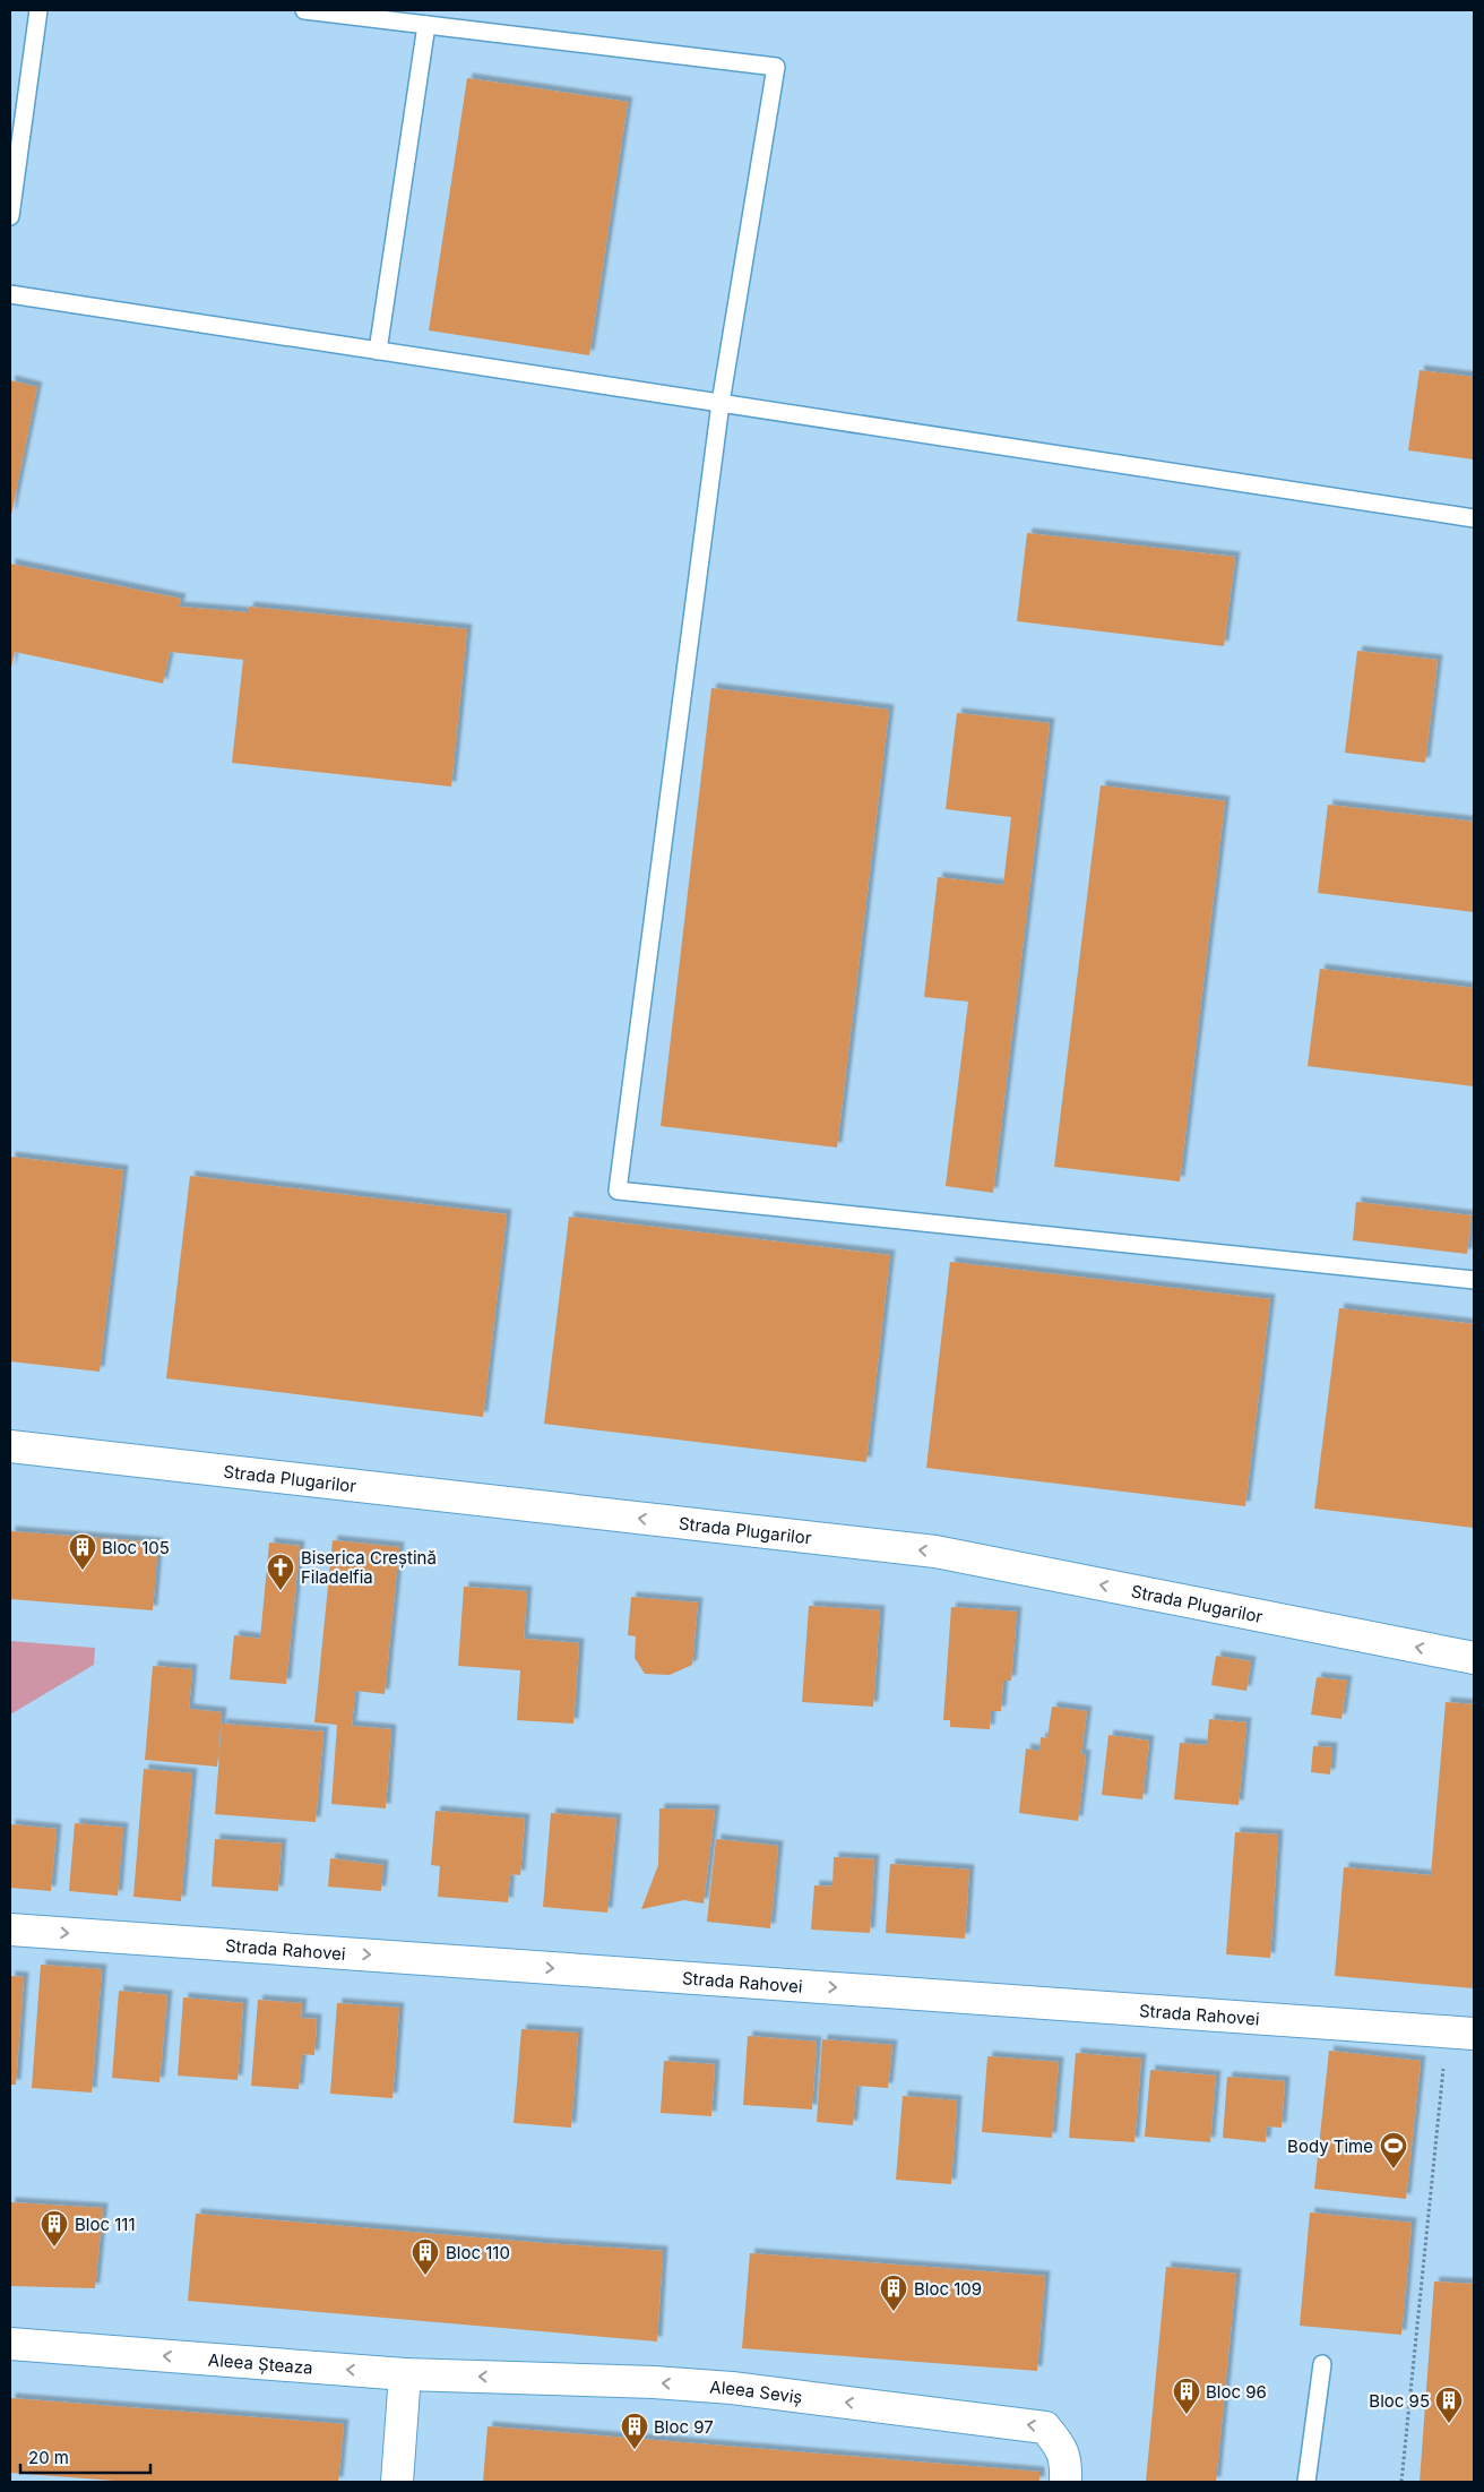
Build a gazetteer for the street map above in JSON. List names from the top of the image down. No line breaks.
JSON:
{"streets":{"street":["Strada Plugarilor","Strada Rahovei","Aleea Șteaza","Aleea Seviș"]},"crossings":[["Aleea Șteaza","Aleea Seviș"]],"one_way":["Strada Plugarilor","Strada Rahovei","Aleea Șteaza","Aleea Seviș"],"places":{"building":["Bloc 105","Bloc 111","Bloc 110","Bloc 109","Bloc 96","Bloc 95","Bloc 97"],"church":["Biserica Creștină Filadelfia"],"sports":["Body Time"]},"scale_bar":"20 m"}
